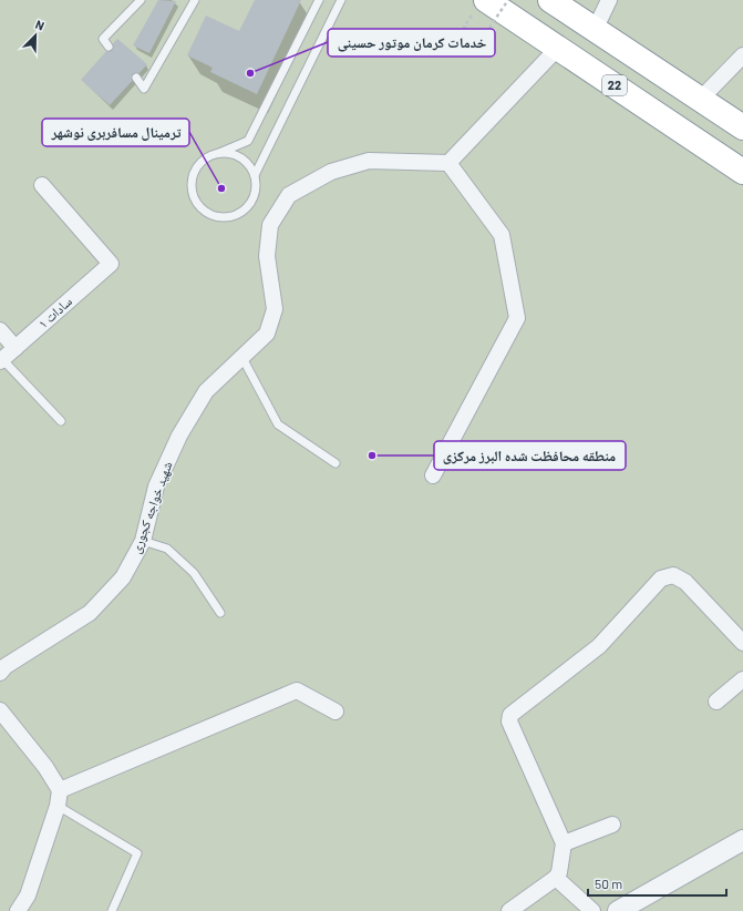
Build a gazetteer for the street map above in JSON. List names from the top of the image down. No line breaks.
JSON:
{"streets":{"highway":["22"],"street":["سادات ۱","شهید خواجه کجوری"]},"places":["خدمات کرمان موتور حسینی","ترمینال مسافربری نوشهر","منطقه محافظت شده البرز مرکزی"],"scale_bar":"50 m","north":"top right"}
